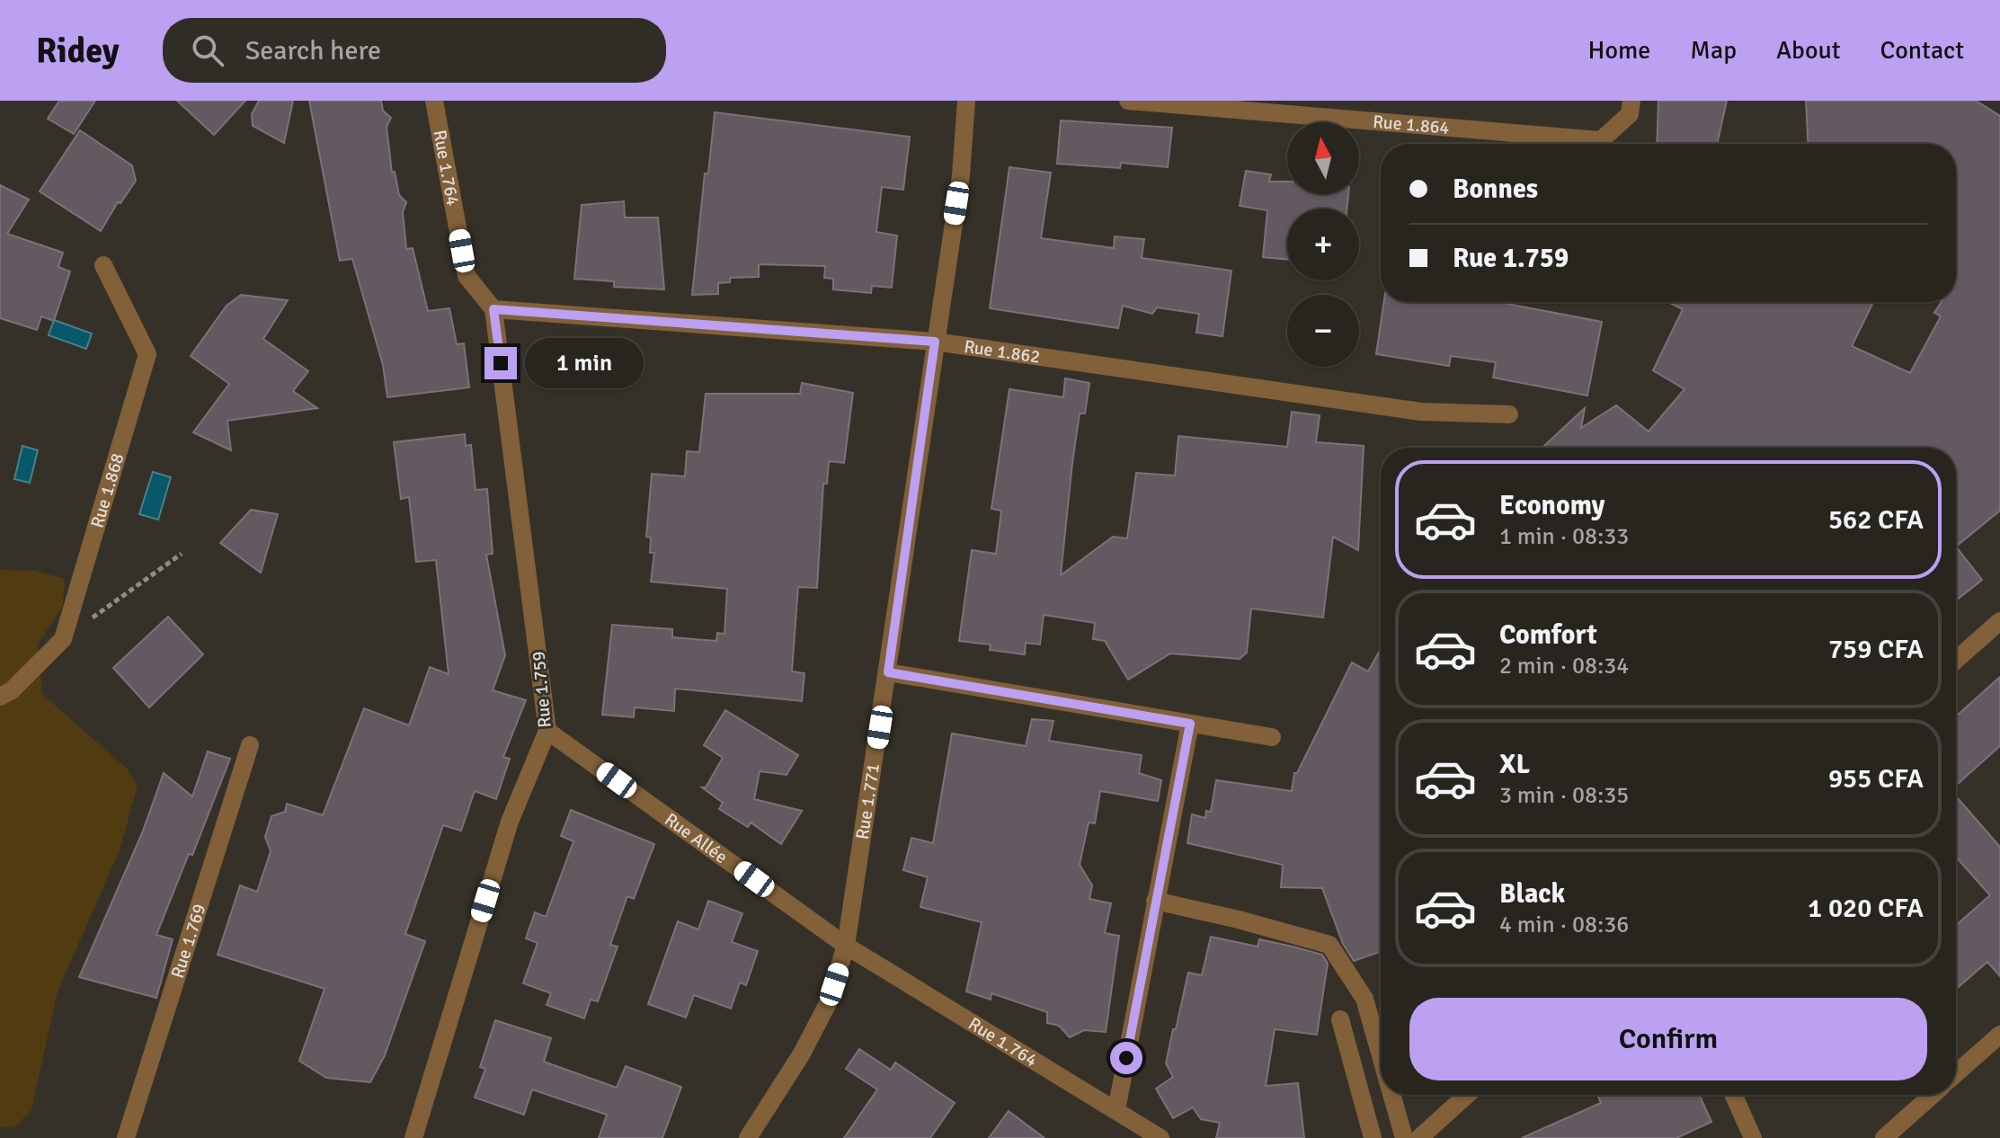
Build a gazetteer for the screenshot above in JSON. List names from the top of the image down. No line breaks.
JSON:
{"streets":{"street":["Rue 1.864","Rue 1.764","Rue 1.862","Rue 1.868","Rue 1.759","Rue 1.771","Rue Allée","Rue 1.769"]},"crossings":[["Rue 1.764","Rue 1.862"],["Rue 1.764","Rue 1.759"],["Rue 1.764","Rue 1.771"],["Rue 1.764","Rue Allée"],["Rue 1.862","Rue 1.759"],["Rue 1.862","Rue 1.771"],["Rue 1.759","Rue Allée"],["Rue 1.771","Rue Allée"]],"north":"top","page":{"header":"Ridey","search":"Search here","nav":["Home","Map","About","Contact"],"map_buttons":["+","−"],"banner":["Bonnes","Rue 1.759"],"bubble":"1 min","list":[{"name":"Economy","note":"1 min · 08:33","value":"562 CFA"},{"name":"Comfort","note":"2 min · 08:34","value":"759 CFA"},{"name":"XL","note":"3 min · 08:35","value":"955 CFA"},{"name":"Black","note":"4 min · 08:36","value":"1 020 CFA"}],"buttons":"Confirm"}}
